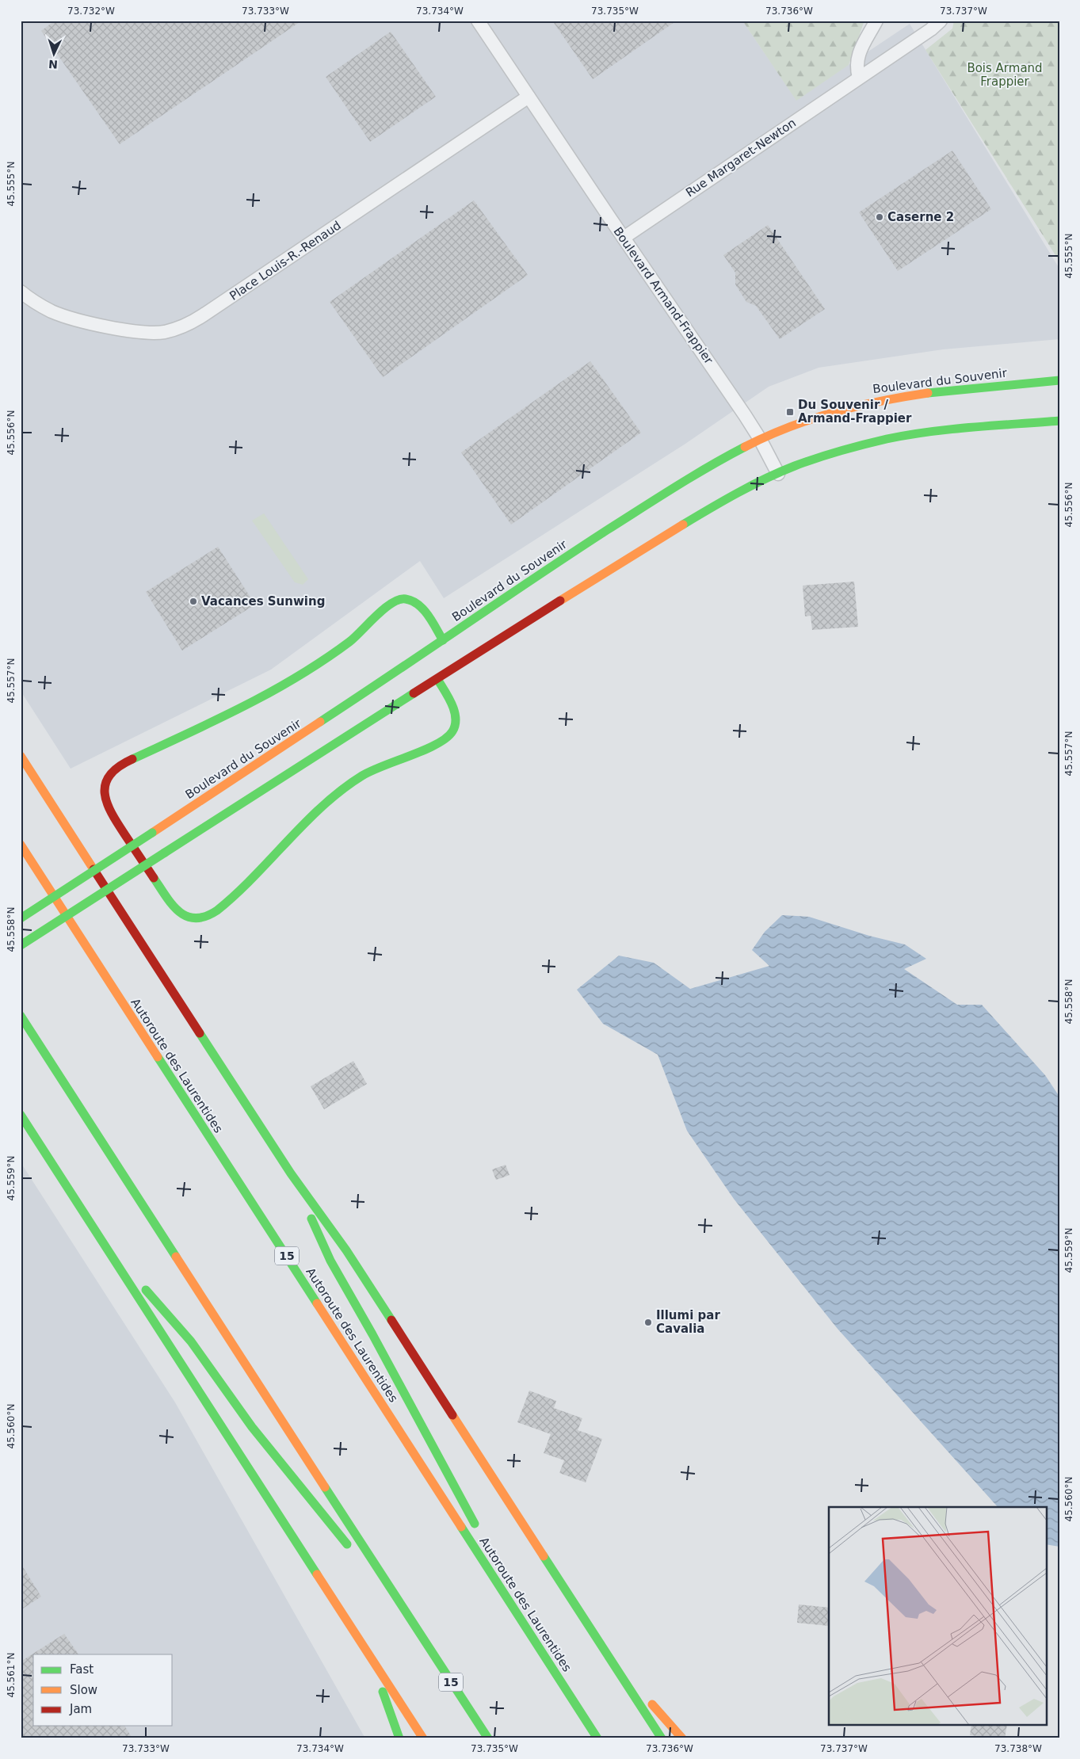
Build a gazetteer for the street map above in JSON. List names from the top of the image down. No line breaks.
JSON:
{"streets":{"main road":["Boulevard du Souvenir","Autoroute des Laurentides","15"],"street":["Rue Margaret-Newton","Place Louis-R.-Renaud","Boulevard Armand-Frappier"]},"crossings":[["Rue Margaret-Newton","Boulevard Armand-Frappier"],["Place Louis-R.-Renaud","Boulevard Armand-Frappier"],["Boulevard Armand-Frappier","Boulevard du Souvenir"]],"parks":["Bois Armand Frappier"],"places":{"other":["Caserne 2","Vacances Sunwing","Illumi par Cavalia"],"transit":["Du Souvenir / Armand-Frappier"]},"legend":["Fast","Slow","Jam"],"north":"bottom","coordinates":["73.732°W","73.733°W","73.734°W","73.735°W","73.736°W","73.737°W","45.555°N","45.556°N","45.557°N","45.558°N","45.559°N","45.560°N","45.561°N","73.738°W"]}
